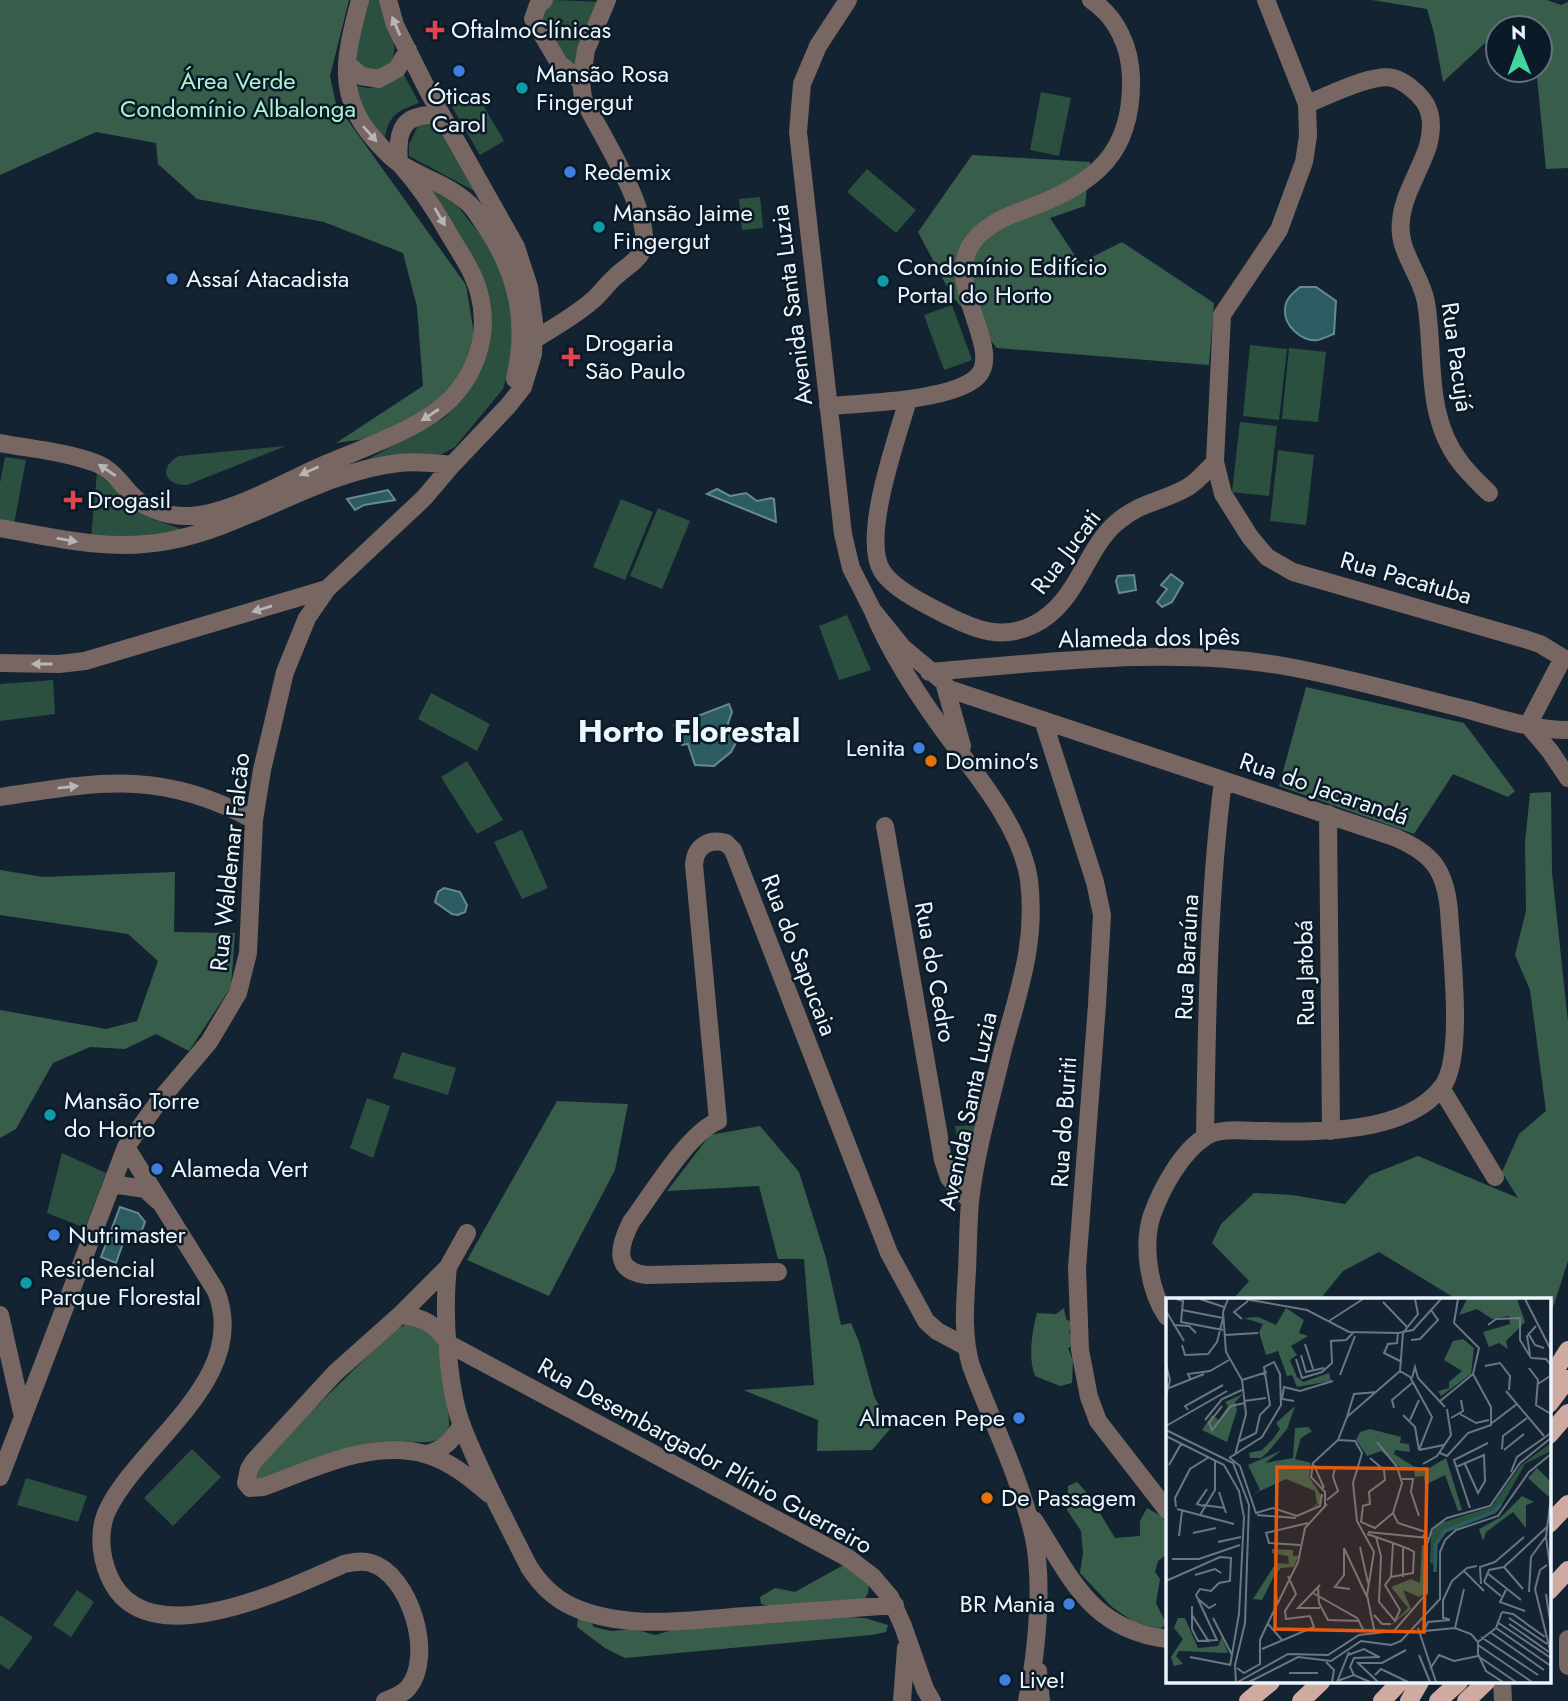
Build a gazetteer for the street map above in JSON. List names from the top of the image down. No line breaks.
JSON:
{"streets":{"street":["Avenida Santa Luzia","Rua Pacujá","Rua Jucati","Rua Pacatuba","Alameda dos Ipês","Rua do Jacarandá","Rua Waldemar Falcão","Rua do Sapucaia","Rua Baraúna","Rua do Cedro","Rua Jatobá","Rua do Buriti","Rua Desembargador Plínio Guerreiro"]},"crossings":[["Avenida Santa Luzia","Alameda dos Ipês"],["Avenida Santa Luzia","Rua do Jacarandá"],["Avenida Santa Luzia","Rua do Sapucaia"],["Avenida Santa Luzia","Rua do Cedro"],["Rua Jucati","Rua Pacatuba"],["Rua Pacatuba","Alameda dos Ipês"],["Rua do Jacarandá","Rua Baraúna"],["Rua do Jacarandá","Rua Jatobá"],["Rua do Jacarandá","Rua do Buriti"]],"districts":["Horto Florestal"],"parks":["Área Verde Condomínio Albalonga"],"places":{"health":["OftalmoClínicas","Drogaria São Paulo","Drogasil"],"other":["Óticas Carol","Mansão Rosa Fingergut","Redemix","Mansão Jaime Fingergut","Assaí Atacadista","Condomínio Edifício Portal do Horto","Lenita","Domino's","Mansão Torre do Horto","Alameda Vert","Nutrimaster","Residencial Parque Florestal","Almacen Pepe","De Passagem","BR Mania","Live!"]},"north":"top"}
